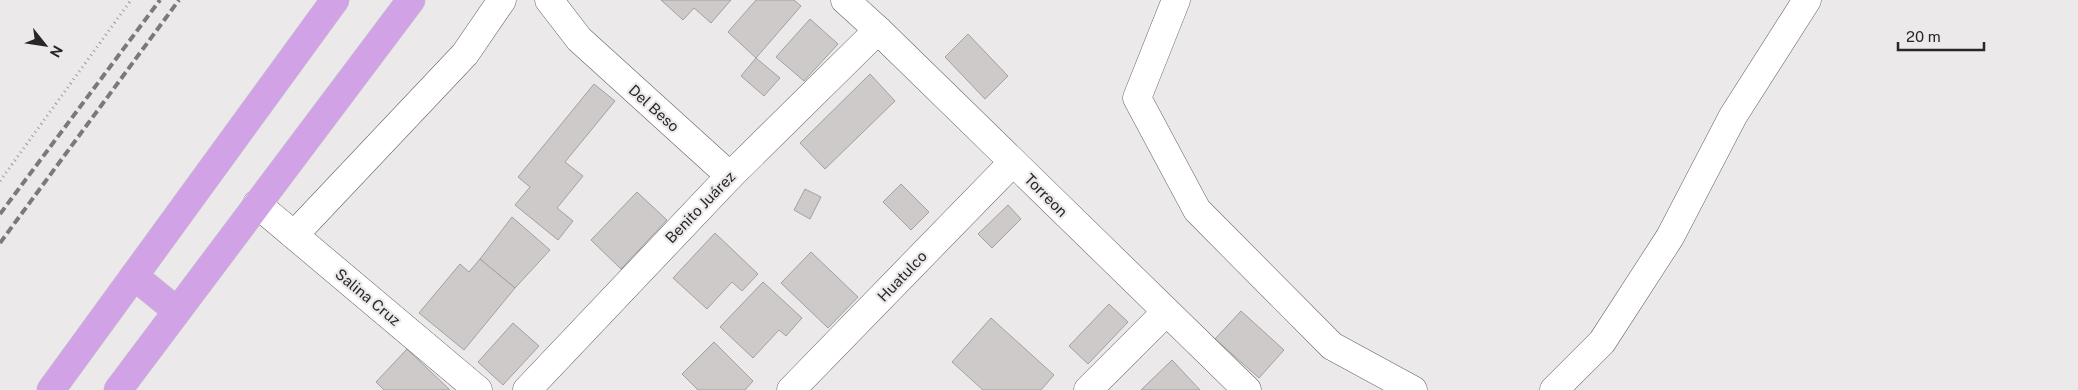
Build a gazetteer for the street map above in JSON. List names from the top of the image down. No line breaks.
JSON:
{"streets":{"street":["Del Beso","Torreon","Benito Juárez","Huatulco","Salina Cruz"]},"crossings":[["Del Beso","Benito Juárez"],["Torreon","Benito Juárez"],["Torreon","Huatulco"]],"scale_bar":"20 m","north":"bottom right"}
